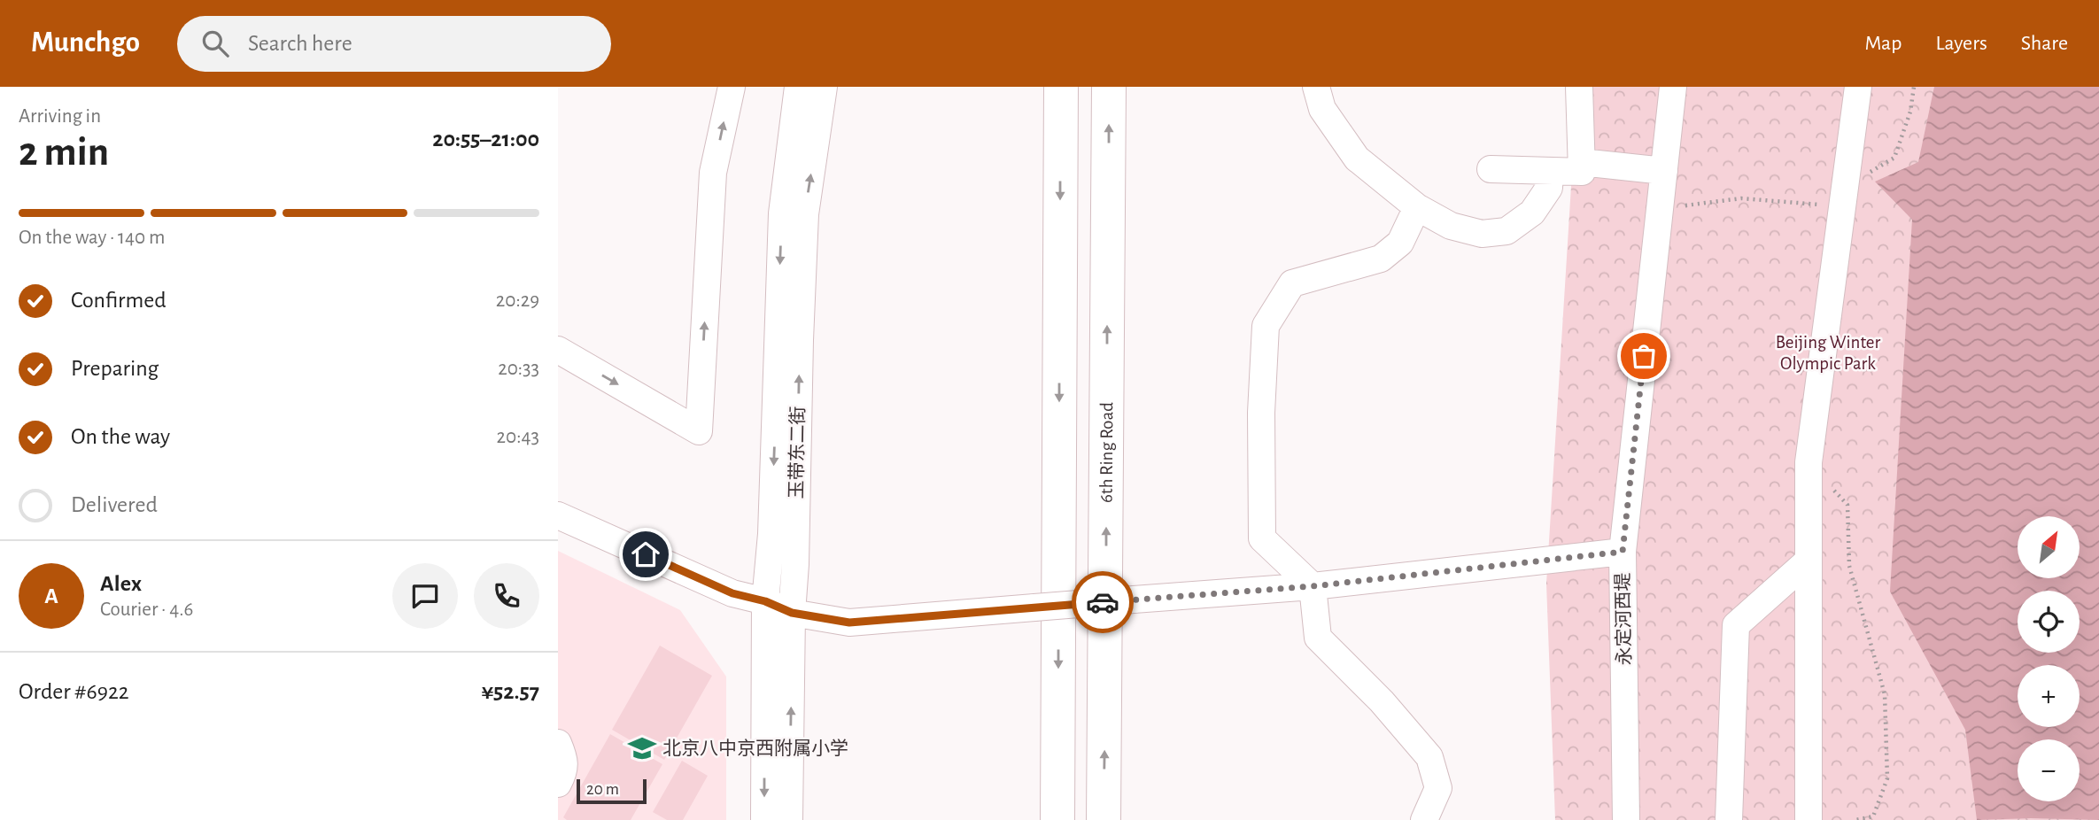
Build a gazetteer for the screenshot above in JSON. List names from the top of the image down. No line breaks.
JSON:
{"streets":{"highway":["6th Ring Road"],"street":["玉带东二街","永定河西堤"]},"parks":["Beijing Winter Olympic Park"],"places":{"school or university":["北京八中京西附属小学"]},"scale_bar":"20 m","north":"top right","page":{"header":"Munchgo","search":"Search here","nav":["Map","Layers","Share"],"heading":["2 min","Arriving in","20:55–21:00"],"panel":["Alex","Courier · 4.6","Order #6922","¥52.57"],"bar":"On the way · 140 m","list":[["Confirmed","20:29"],["Preparing","20:33"],["On the way","20:43"],"Delivered"],"map_buttons":["+","−"],"round":"A","scale":"20 m"}}
